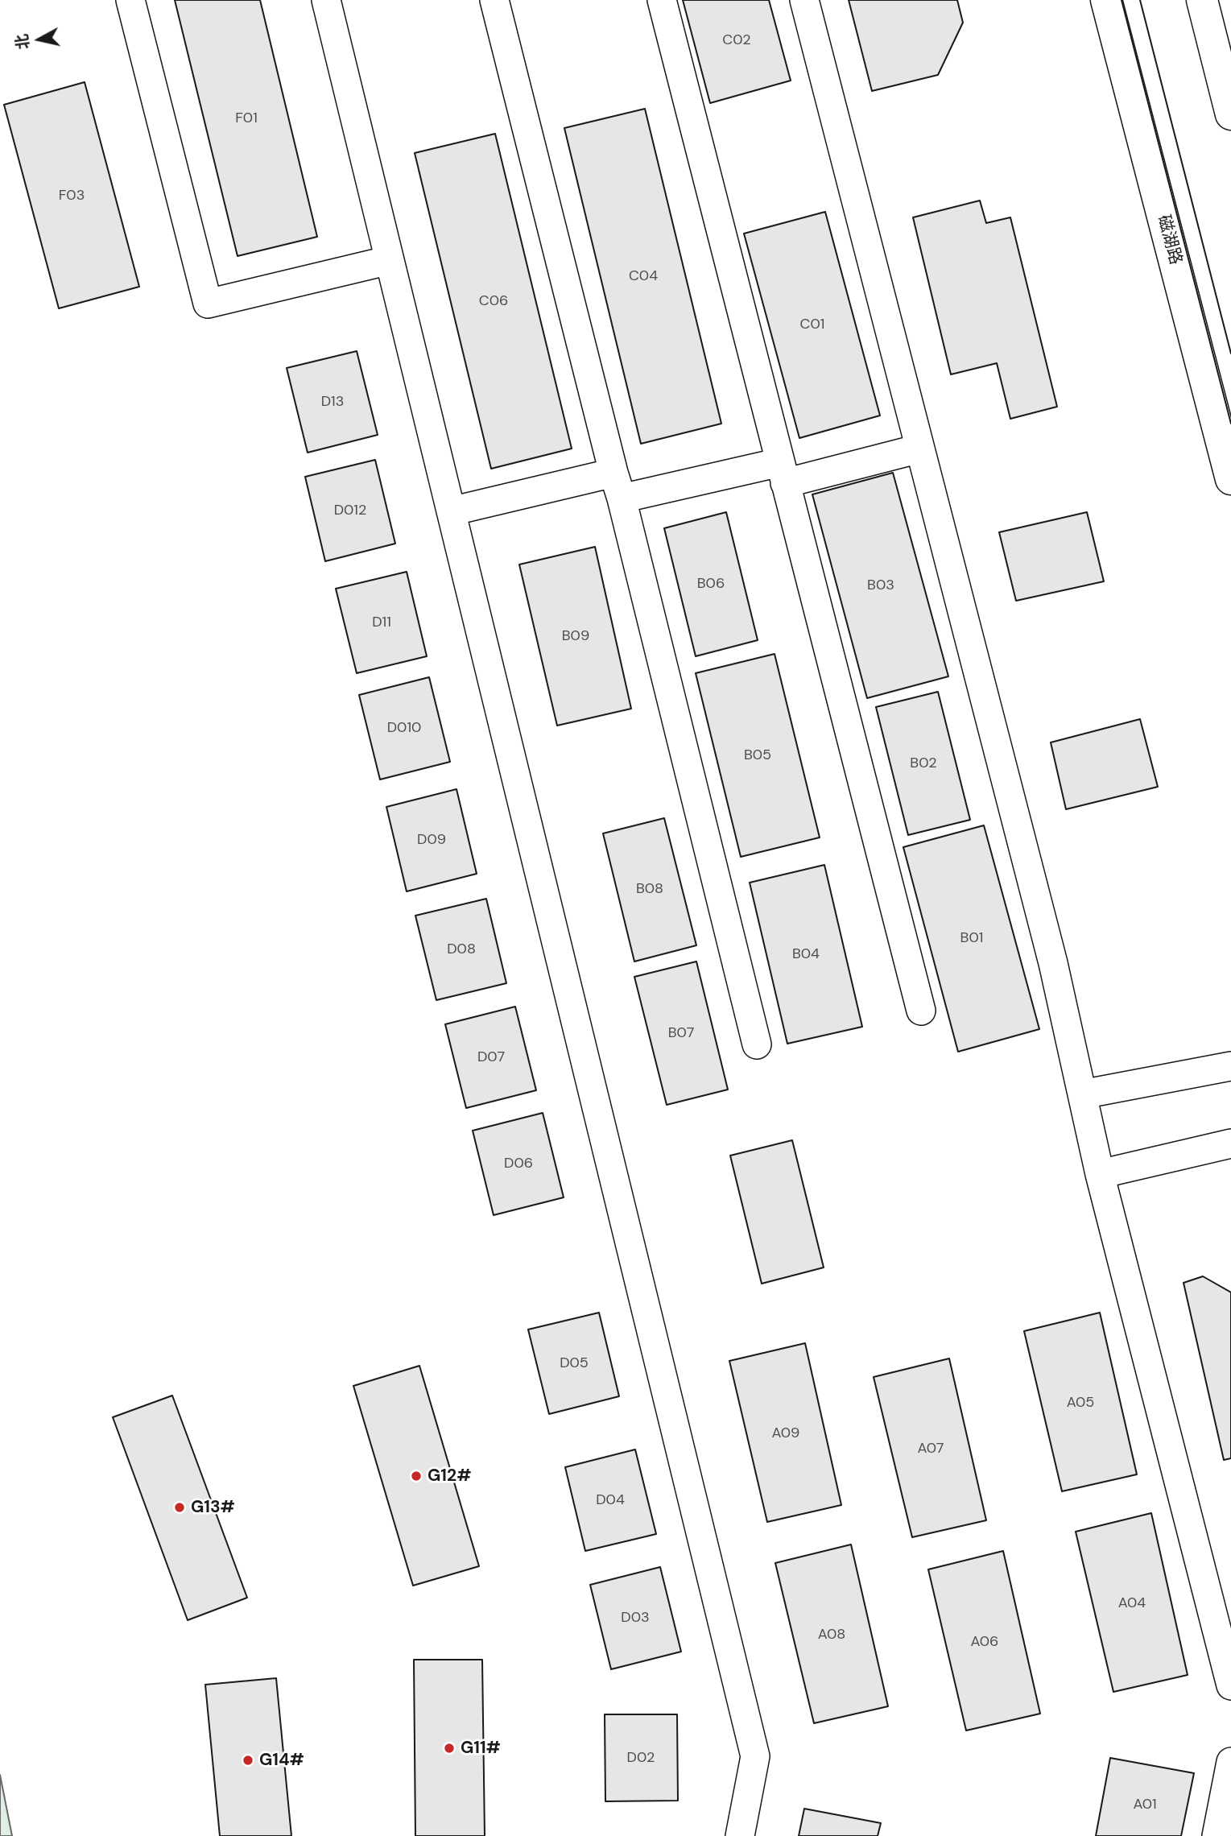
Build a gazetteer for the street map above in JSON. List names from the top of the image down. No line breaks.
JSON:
{"streets":{"main road":["磁湖路"]},"places":["G12#","G13#","G11#","G14#"],"house_numbers":["C02","F01","F03","C04","C06","C01","D13","D012","B06","B03","D11","B09","D010","B05","B02","D09","B08","B01","D08","B04","B07","D07","D06","D05","A05","A09","A07","D04","A04","D03","A08","A06","D02","A01"],"north":"left"}
